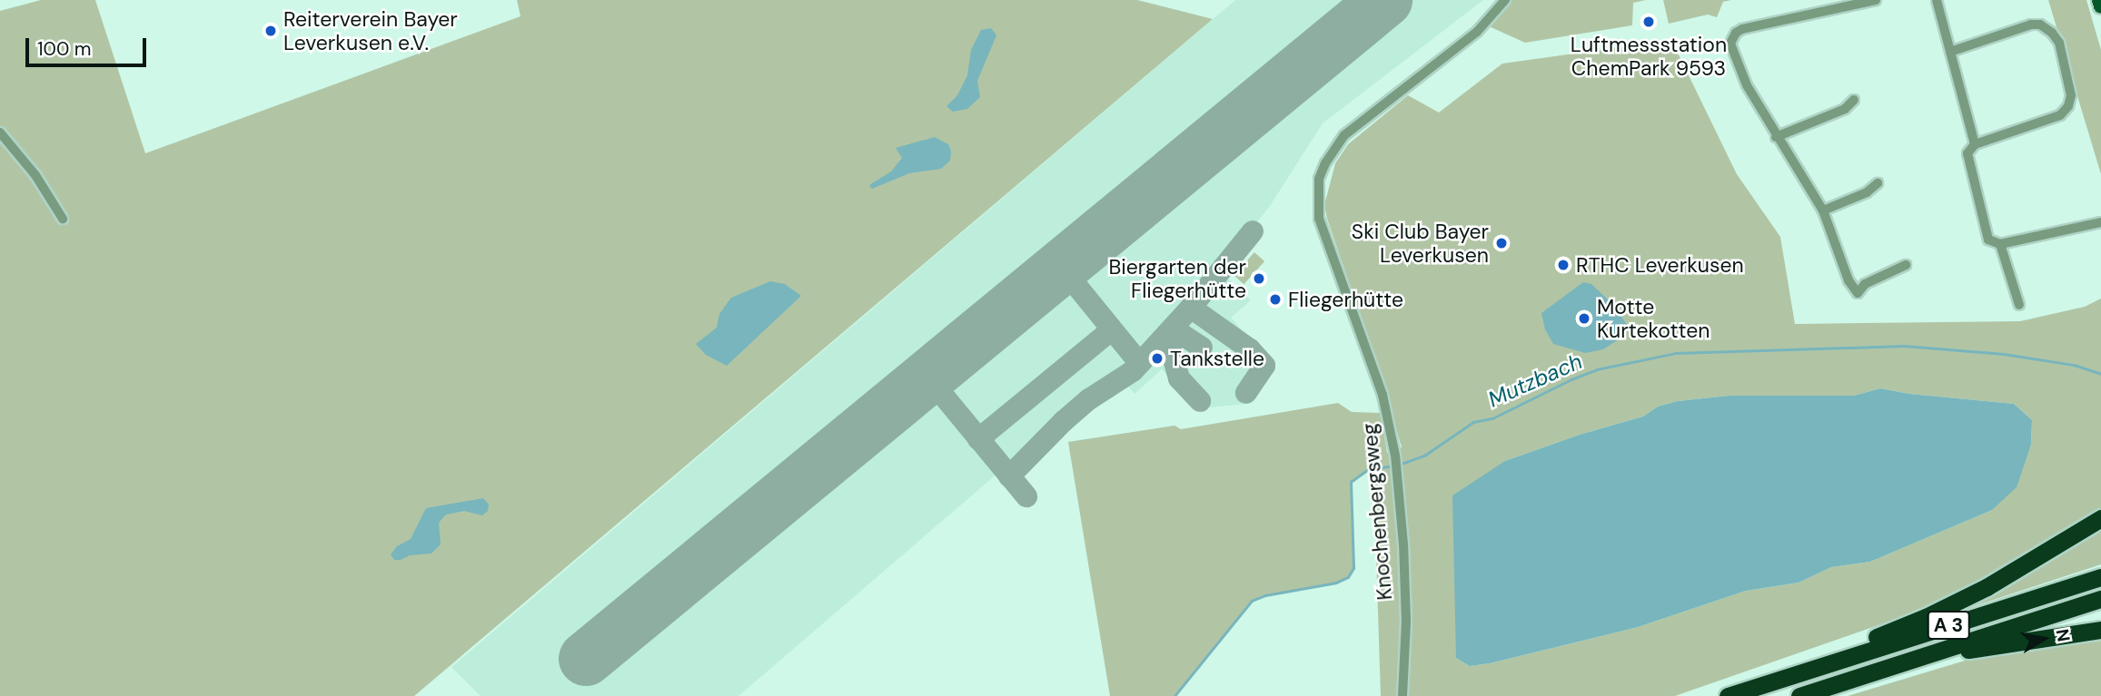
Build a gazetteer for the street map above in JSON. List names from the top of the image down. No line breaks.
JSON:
{"streets":{"highway":["A 3"],"street":["Knochenbergsweg"]},"water":["Mutzbach"],"places":["Luftmessstation ChemPark 9593","Reiterverein Bayer Leverkusen e.V.","Ski Club Bayer Leverkusen","RTHC Leverkusen","Biergarten der Fliegerhütte","Fliegerhütte","Motte Kurtekotten","Tankstelle"],"scale_bar":"100 m","north":"right"}
